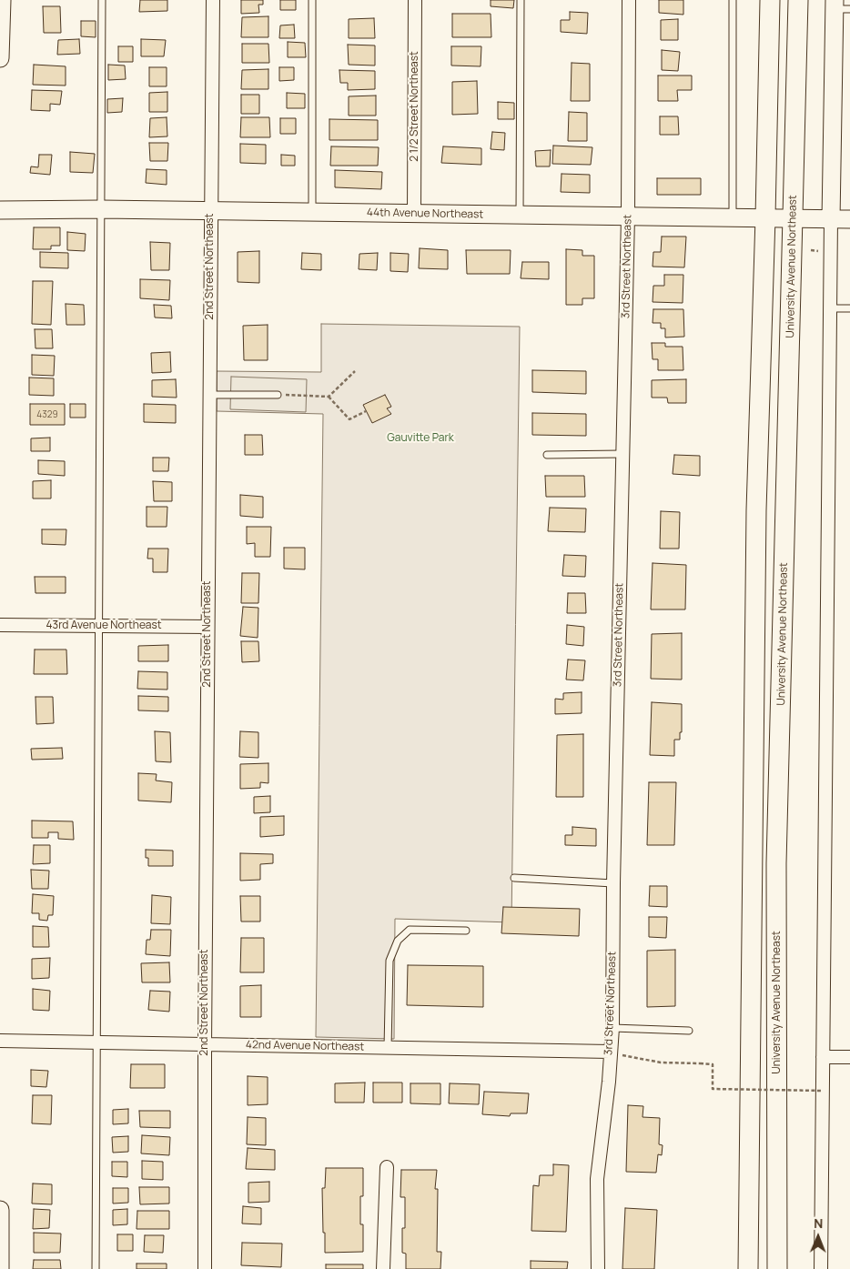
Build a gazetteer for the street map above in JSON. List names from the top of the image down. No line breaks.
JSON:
{"streets":{"main road":["University Avenue Northeast"],"street":["2 1/2 Street Northeast","44th Avenue Northeast","2nd Street Northeast","3rd Street Northeast","43rd Avenue Northeast","42nd Avenue Northeast"]},"crossings":[["2 1/2 Street Northeast","44th Avenue Northeast"],["44th Avenue Northeast","2nd Street Northeast"],["44th Avenue Northeast","3rd Street Northeast"],["44th Avenue Northeast","University Avenue Northeast"],["2nd Street Northeast","43rd Avenue Northeast"],["2nd Street Northeast","42nd Avenue Northeast"],["3rd Street Northeast","42nd Avenue Northeast"]],"parks":["Gauvitte Park"],"house_numbers":["4329"],"north":"top"}
